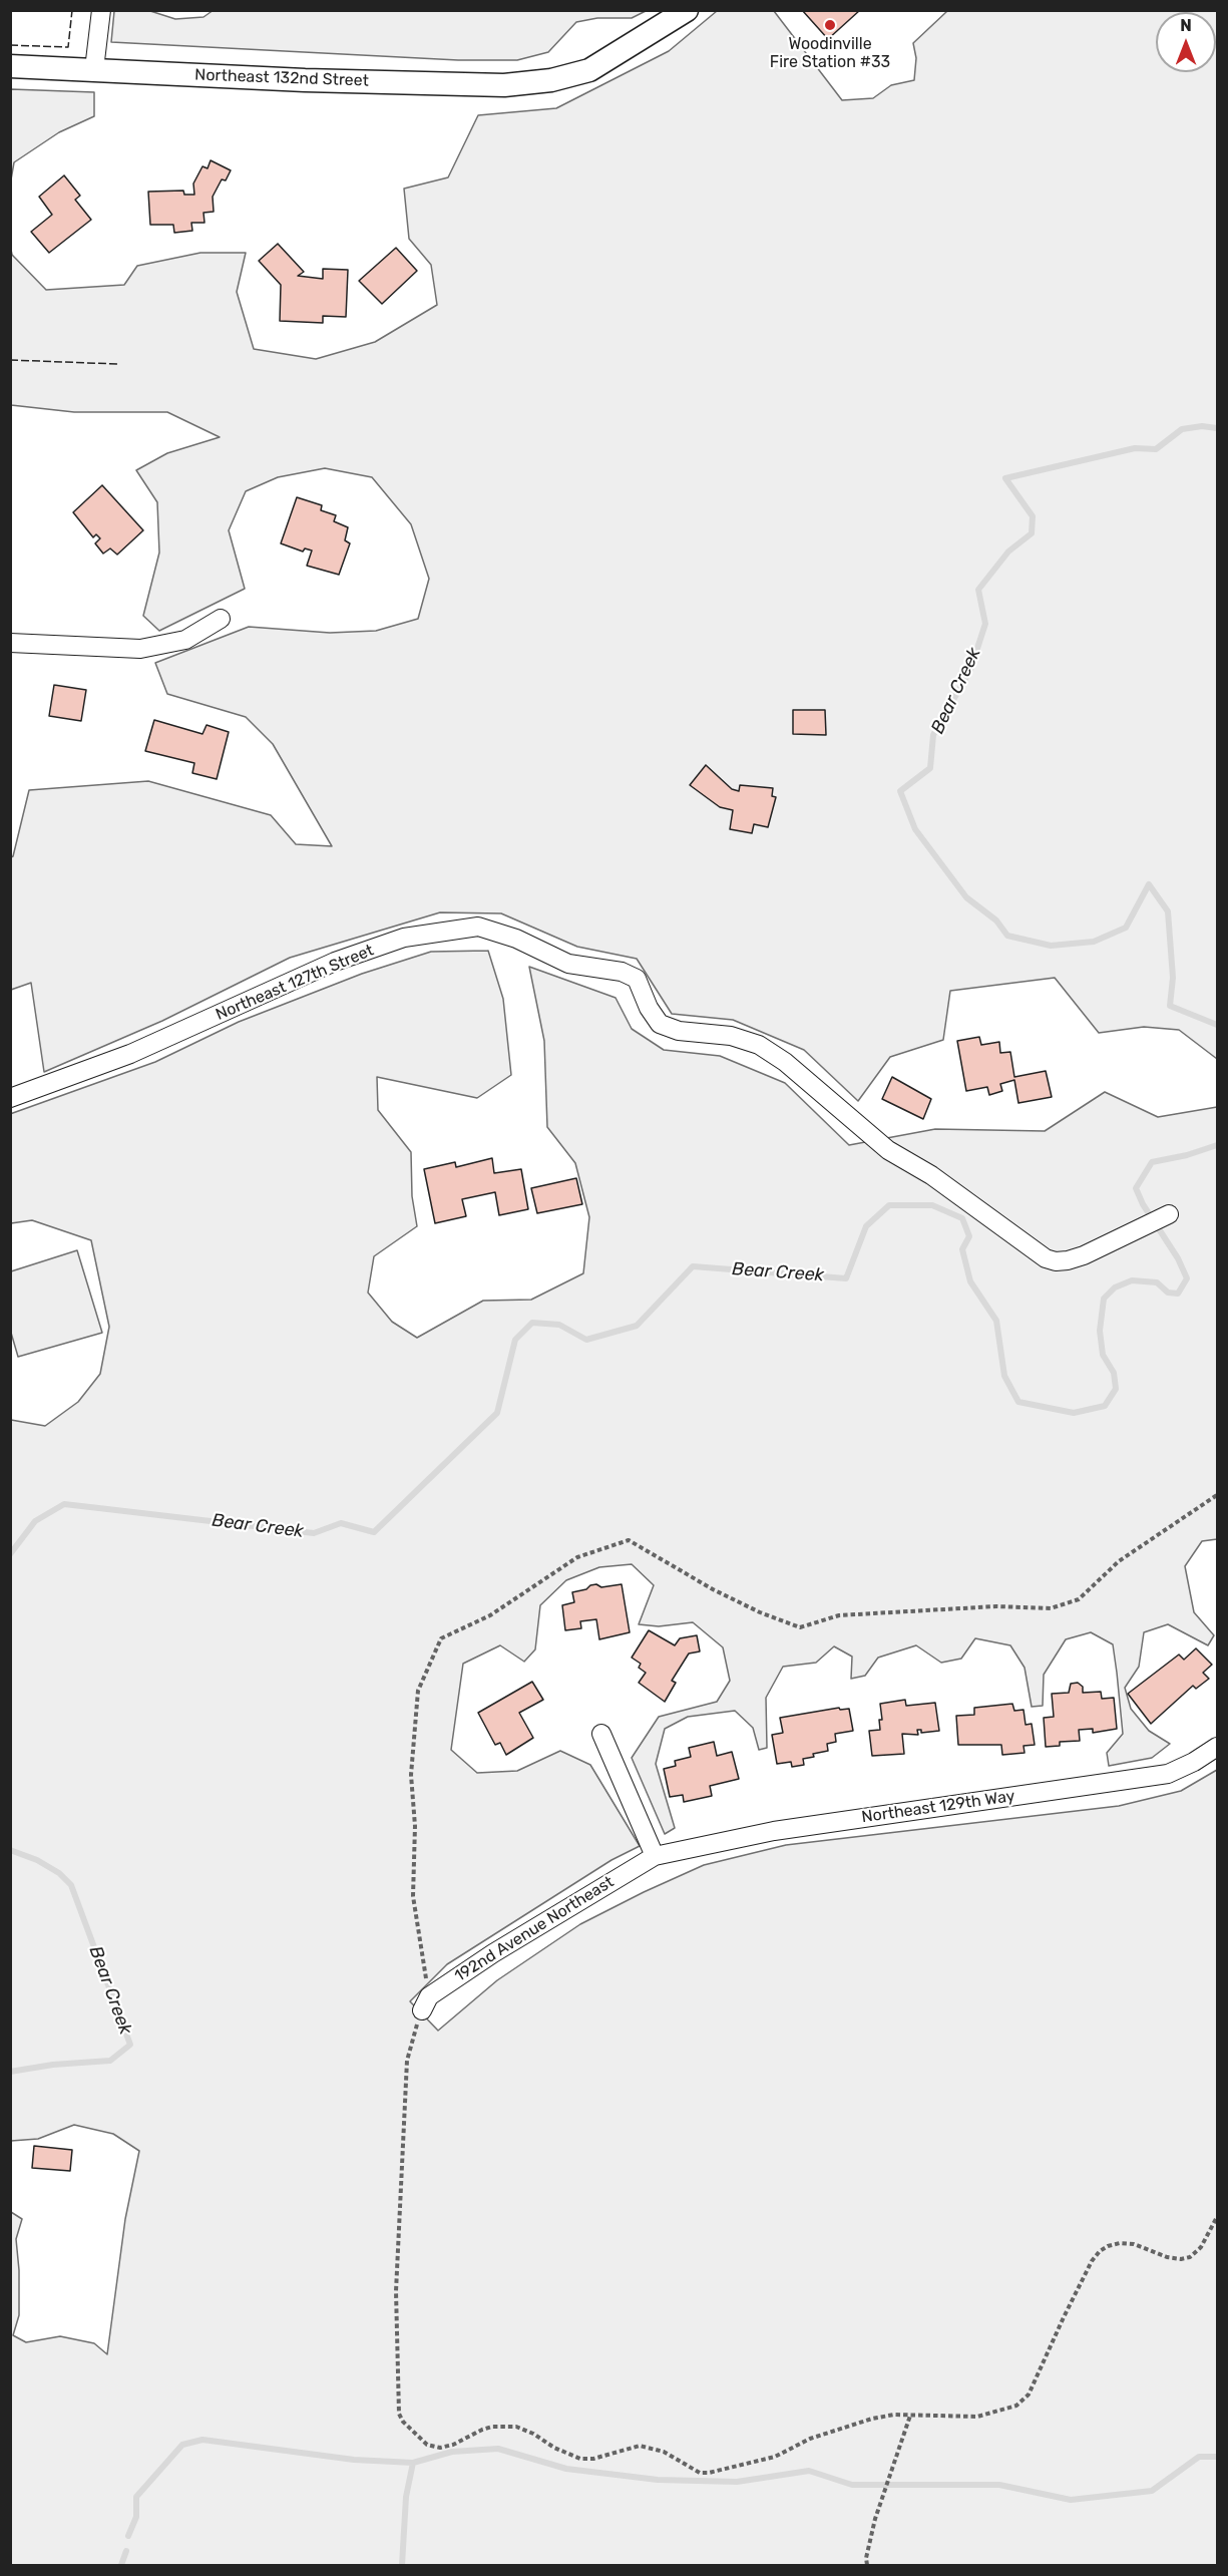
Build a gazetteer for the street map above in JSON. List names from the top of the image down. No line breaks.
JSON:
{"streets":{"street":["Northeast 132nd Street","Northeast 127th Street","Northeast 129th Way","192nd Avenue Northeast"]},"crossings":[["Northeast 129th Way","192nd Avenue Northeast"]],"water":["Bear Creek"],"places":["Woodinville Fire Station #33"],"north":"top"}
